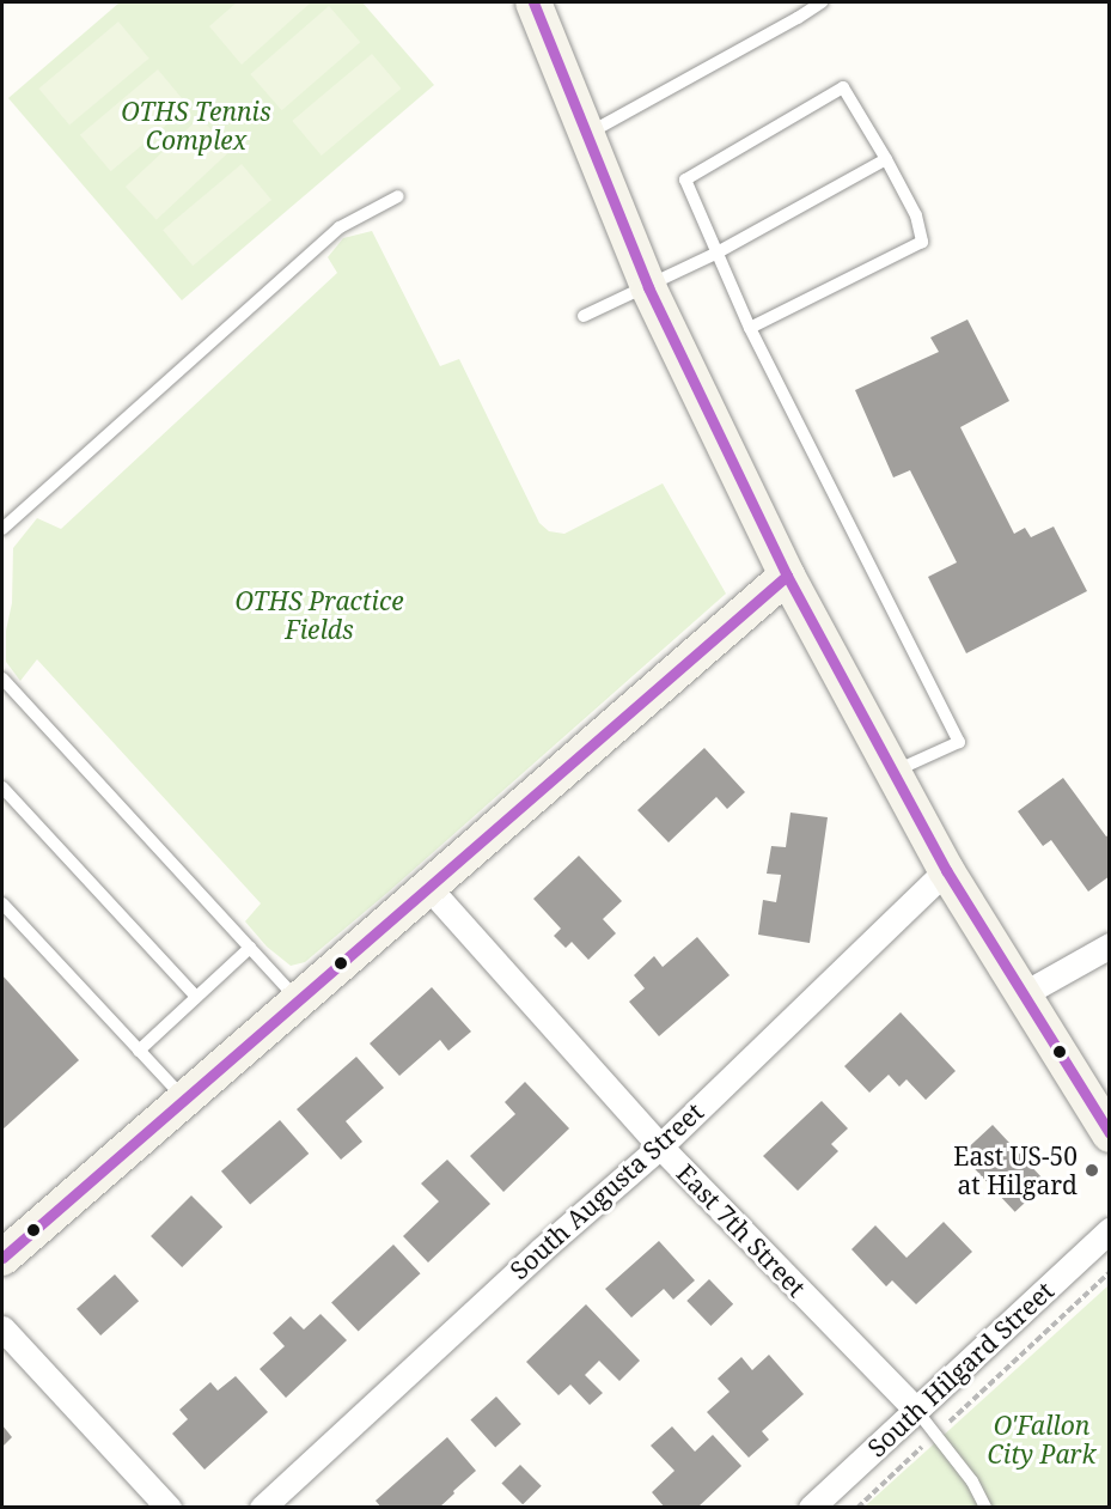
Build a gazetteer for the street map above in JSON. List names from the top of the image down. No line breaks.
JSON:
{"streets":{"street":["South Augusta Street","East 7th Street","South Hilgard Street"]},"crossings":[["South Augusta Street","East 7th Street"],["East 7th Street","South Hilgard Street"]],"parks":["OTHS Tennis Complex","OTHS Practice Fields","O'Fallon City Park"],"places":["East US-50 at Hilgard"]}
